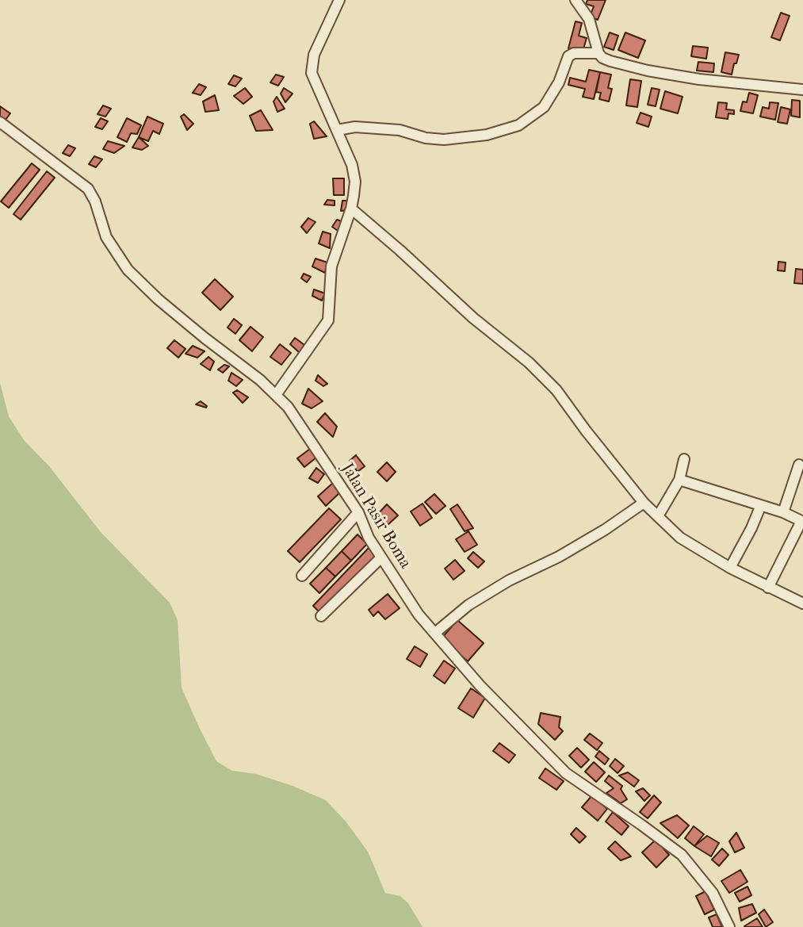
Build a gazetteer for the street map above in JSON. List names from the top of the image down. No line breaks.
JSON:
{"streets":{"street":["Jalan Pasir Boma"]}}
